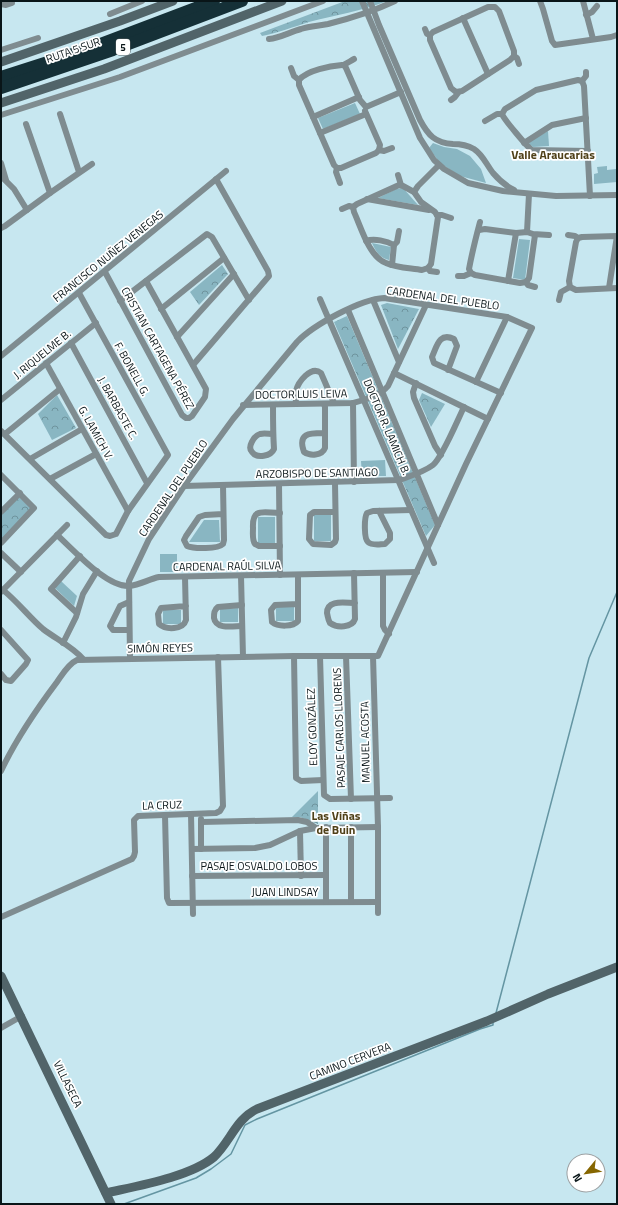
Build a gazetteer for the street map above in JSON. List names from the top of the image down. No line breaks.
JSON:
{"streets":{"highway":["5","RUTA 5 SUR"],"street":["FRANCISCO NUÑEZ VENEGAS","CARDENAL DEL PUEBLO","CRISTIAN CARTAGENA PÉREZ","J. RIQUELME B.","F. BONELL G.","DOCTOR LUIS LEIVA","J. BARBASTE C.","DOCTOR R. LAMICH B.","G. LAMICH V.","ARZOBISPO DE SANTIAGO","CARDENAL RAÚL SILVA","SIMÓN REYES","ELOY GONZÁLEZ","PASAJE CARLOS LLORENS","MANUEL ACOSTA","LA CRUZ","PASAJE OSVALDO LOBOS","JUAN LINDSAY","CAMINO CERVERA","VILLASECA"]},"crossings":[["FRANCISCO NUÑEZ VENEGAS","CRISTIAN CARTAGENA PÉREZ"],["FRANCISCO NUÑEZ VENEGAS","F. BONELL G."],["CARDENAL DEL PUEBLO","DOCTOR LUIS LEIVA"],["CARDENAL DEL PUEBLO","DOCTOR R. LAMICH B."],["CARDENAL DEL PUEBLO","ARZOBISPO DE SANTIAGO"],["CARDENAL DEL PUEBLO","CARDENAL RAÚL SILVA"],["CARDENAL DEL PUEBLO","SIMÓN REYES"],["CARDENAL DEL PUEBLO","MANUEL ACOSTA"],["J. RIQUELME B.","F. BONELL G."],["J. RIQUELME B.","J. BARBASTE C."],["J. RIQUELME B.","G. LAMICH V."],["F. BONELL G.","J. BARBASTE C."],["DOCTOR LUIS LEIVA","DOCTOR R. LAMICH B."],["DOCTOR R. LAMICH B.","ARZOBISPO DE SANTIAGO"],["SIMÓN REYES","ELOY GONZÁLEZ"],["SIMÓN REYES","PASAJE CARLOS LLORENS"],["SIMÓN REYES","MANUEL ACOSTA"],["SIMÓN REYES","LA CRUZ"],["ELOY GONZÁLEZ","PASAJE CARLOS LLORENS"],["MANUEL ACOSTA","JUAN LINDSAY"],["LA CRUZ","JUAN LINDSAY"],["CAMINO CERVERA","VILLASECA"]],"districts":["Valle Araucarias","Las Viñas de Buin"],"north":"bottom left"}
